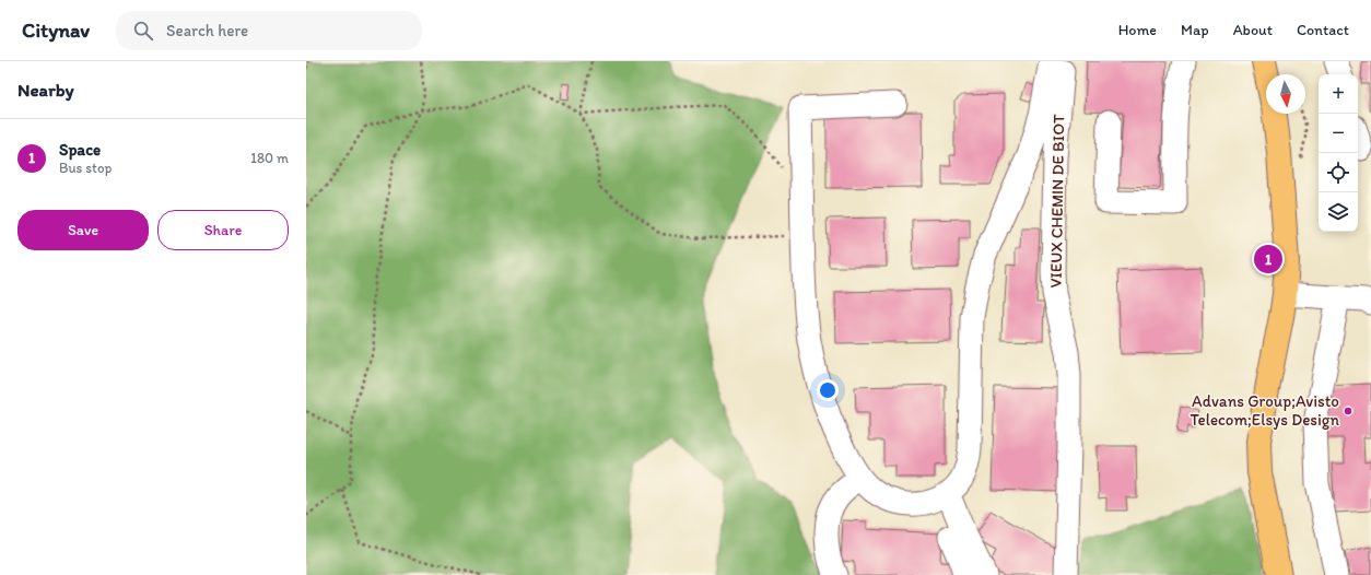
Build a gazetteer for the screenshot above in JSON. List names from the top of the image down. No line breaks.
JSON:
{"streets":{"street":["VIEUX CHEMIN DE BIOT"]},"places":["Advans Group;Avisto Telecom;Elsys Design"],"north":"bottom","page":{"header":"Citynav","search":"Search here","nav":["Home","Map","About","Contact"],"heading":"Nearby","map_buttons":["+","−"],"list":[{"mark":"1","name":"Space","note":"Bus stop","value":"180 m"}],"buttons":["Save","Share"],"pins":"1"}}
